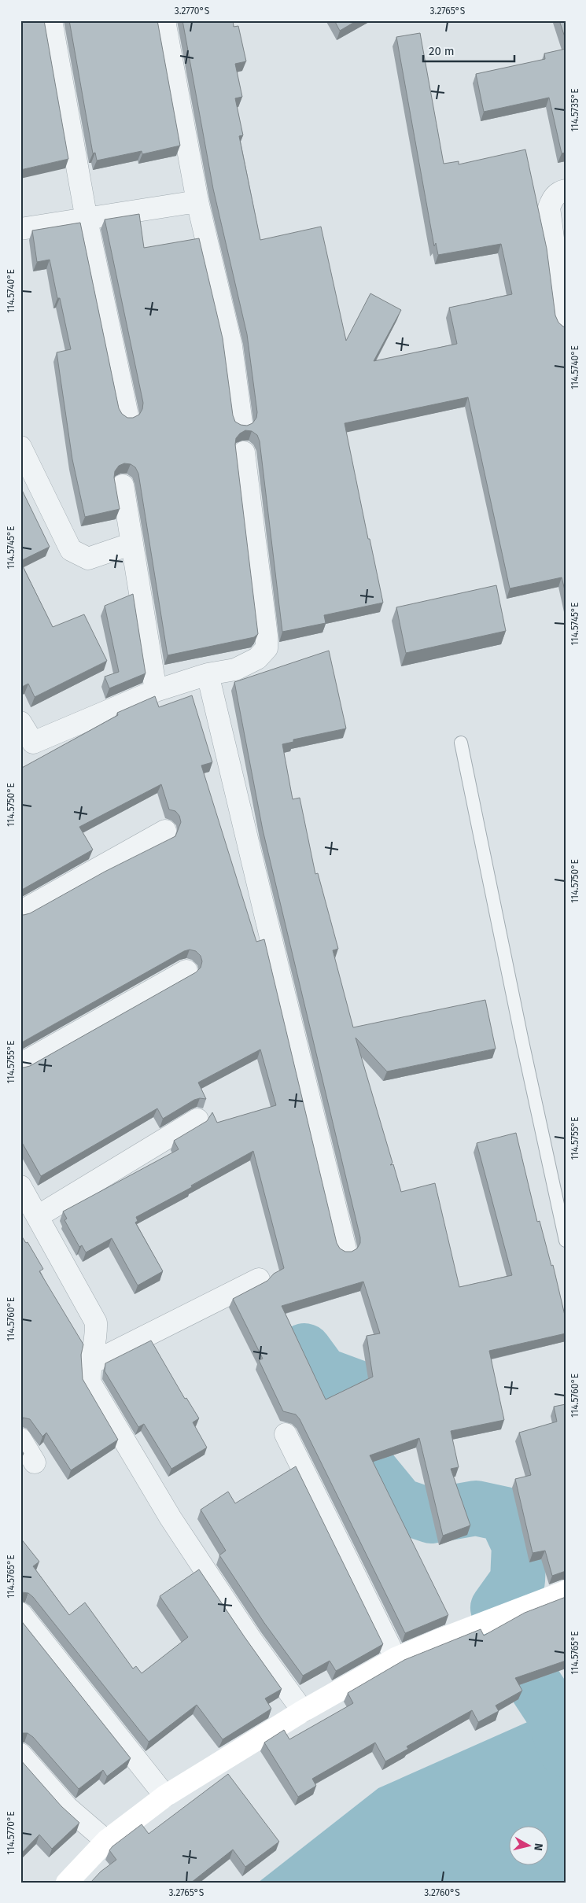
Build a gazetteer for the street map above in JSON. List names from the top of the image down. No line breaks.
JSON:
{"scale_bar":"20 m","north":"right","coordinates":["3.2770°S","3.2765°S","114.5735°E","114.5740°E","114.5745°E","114.5750°E","114.5755°E","114.5760°E","114.5765°E","114.5770°E","3.2760°S"]}
